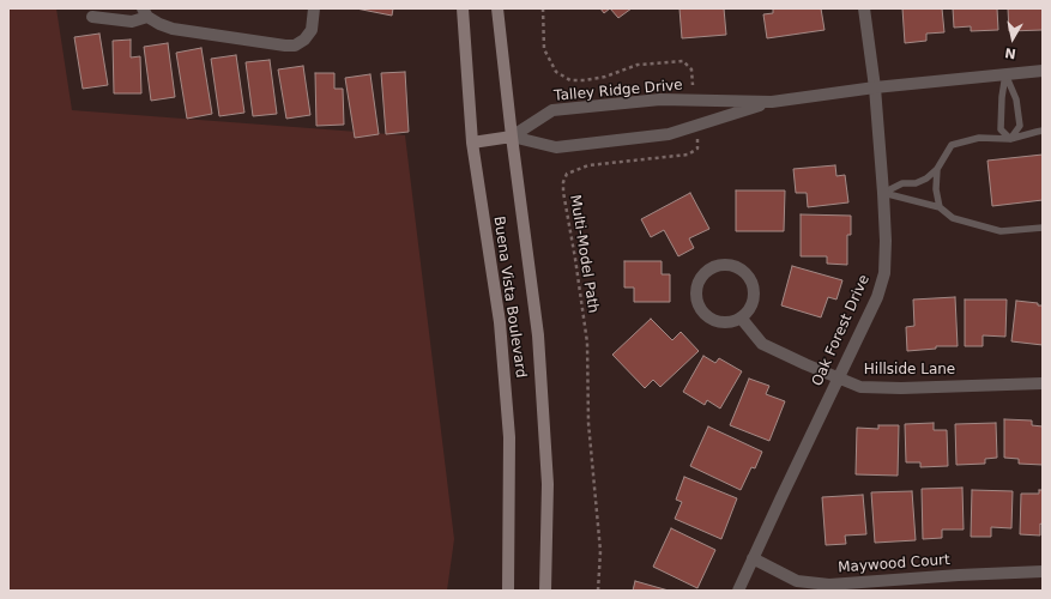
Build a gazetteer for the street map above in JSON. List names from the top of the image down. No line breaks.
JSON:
{"streets":{"main road":["Buena Vista Boulevard"],"street":["Talley Ridge Drive","Oak Forest Drive","Hillside Lane","Maywood Court"],"path":["Multi-Model Path"]},"crossings":[["Talley Ridge Drive","Multi-Model Path"],["Talley Ridge Drive","Buena Vista Boulevard"],["Talley Ridge Drive","Oak Forest Drive"],["Oak Forest Drive","Hillside Lane"],["Oak Forest Drive","Maywood Court"]],"north":"bottom"}
